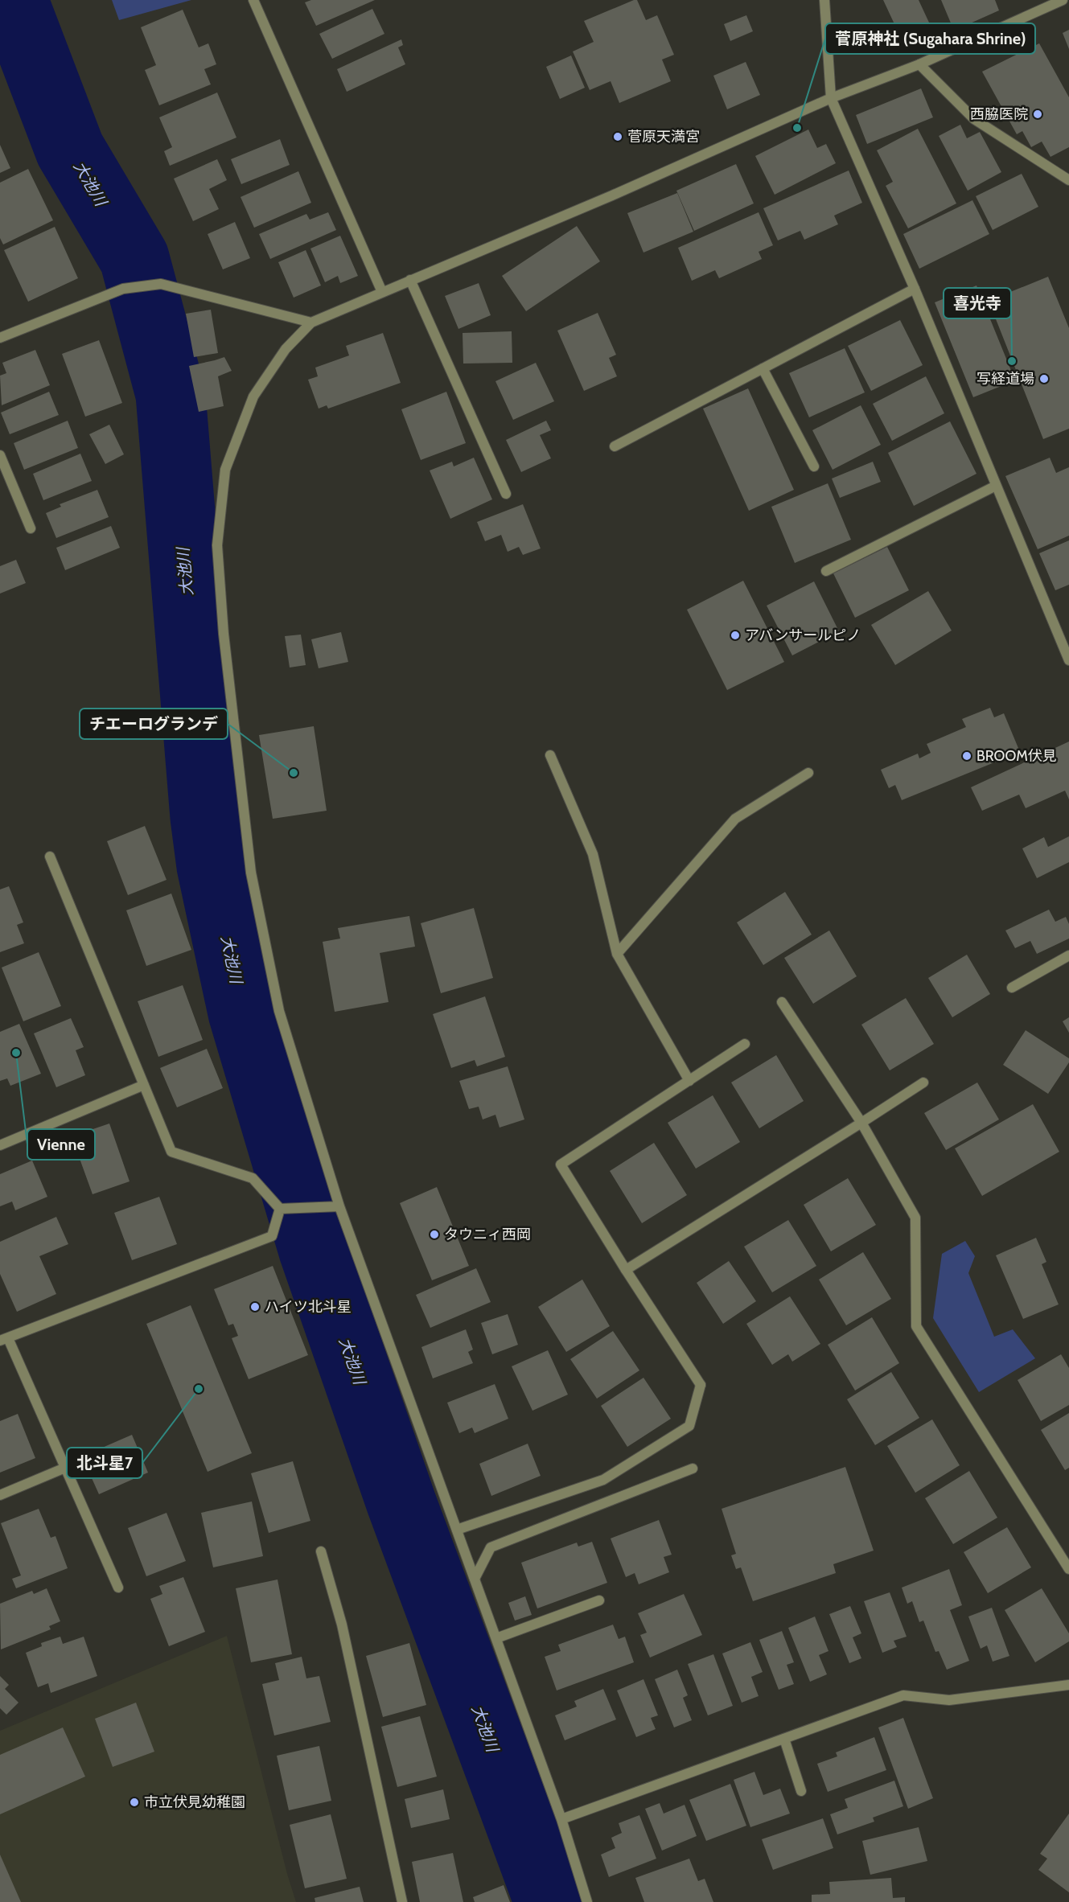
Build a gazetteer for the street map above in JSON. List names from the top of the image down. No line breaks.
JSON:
{"water":["大池川"],"places":["西脇医院","菅原神社 (Sugahara Shrine)","菅原天満宮","喜光寺","写経道場","アバンサールピノ","BROOM伏見","チエーログランデ","Vienne","タウニィ西岡","ハイツ北斗星","北斗星7","市立伏見幼稚園"]}
